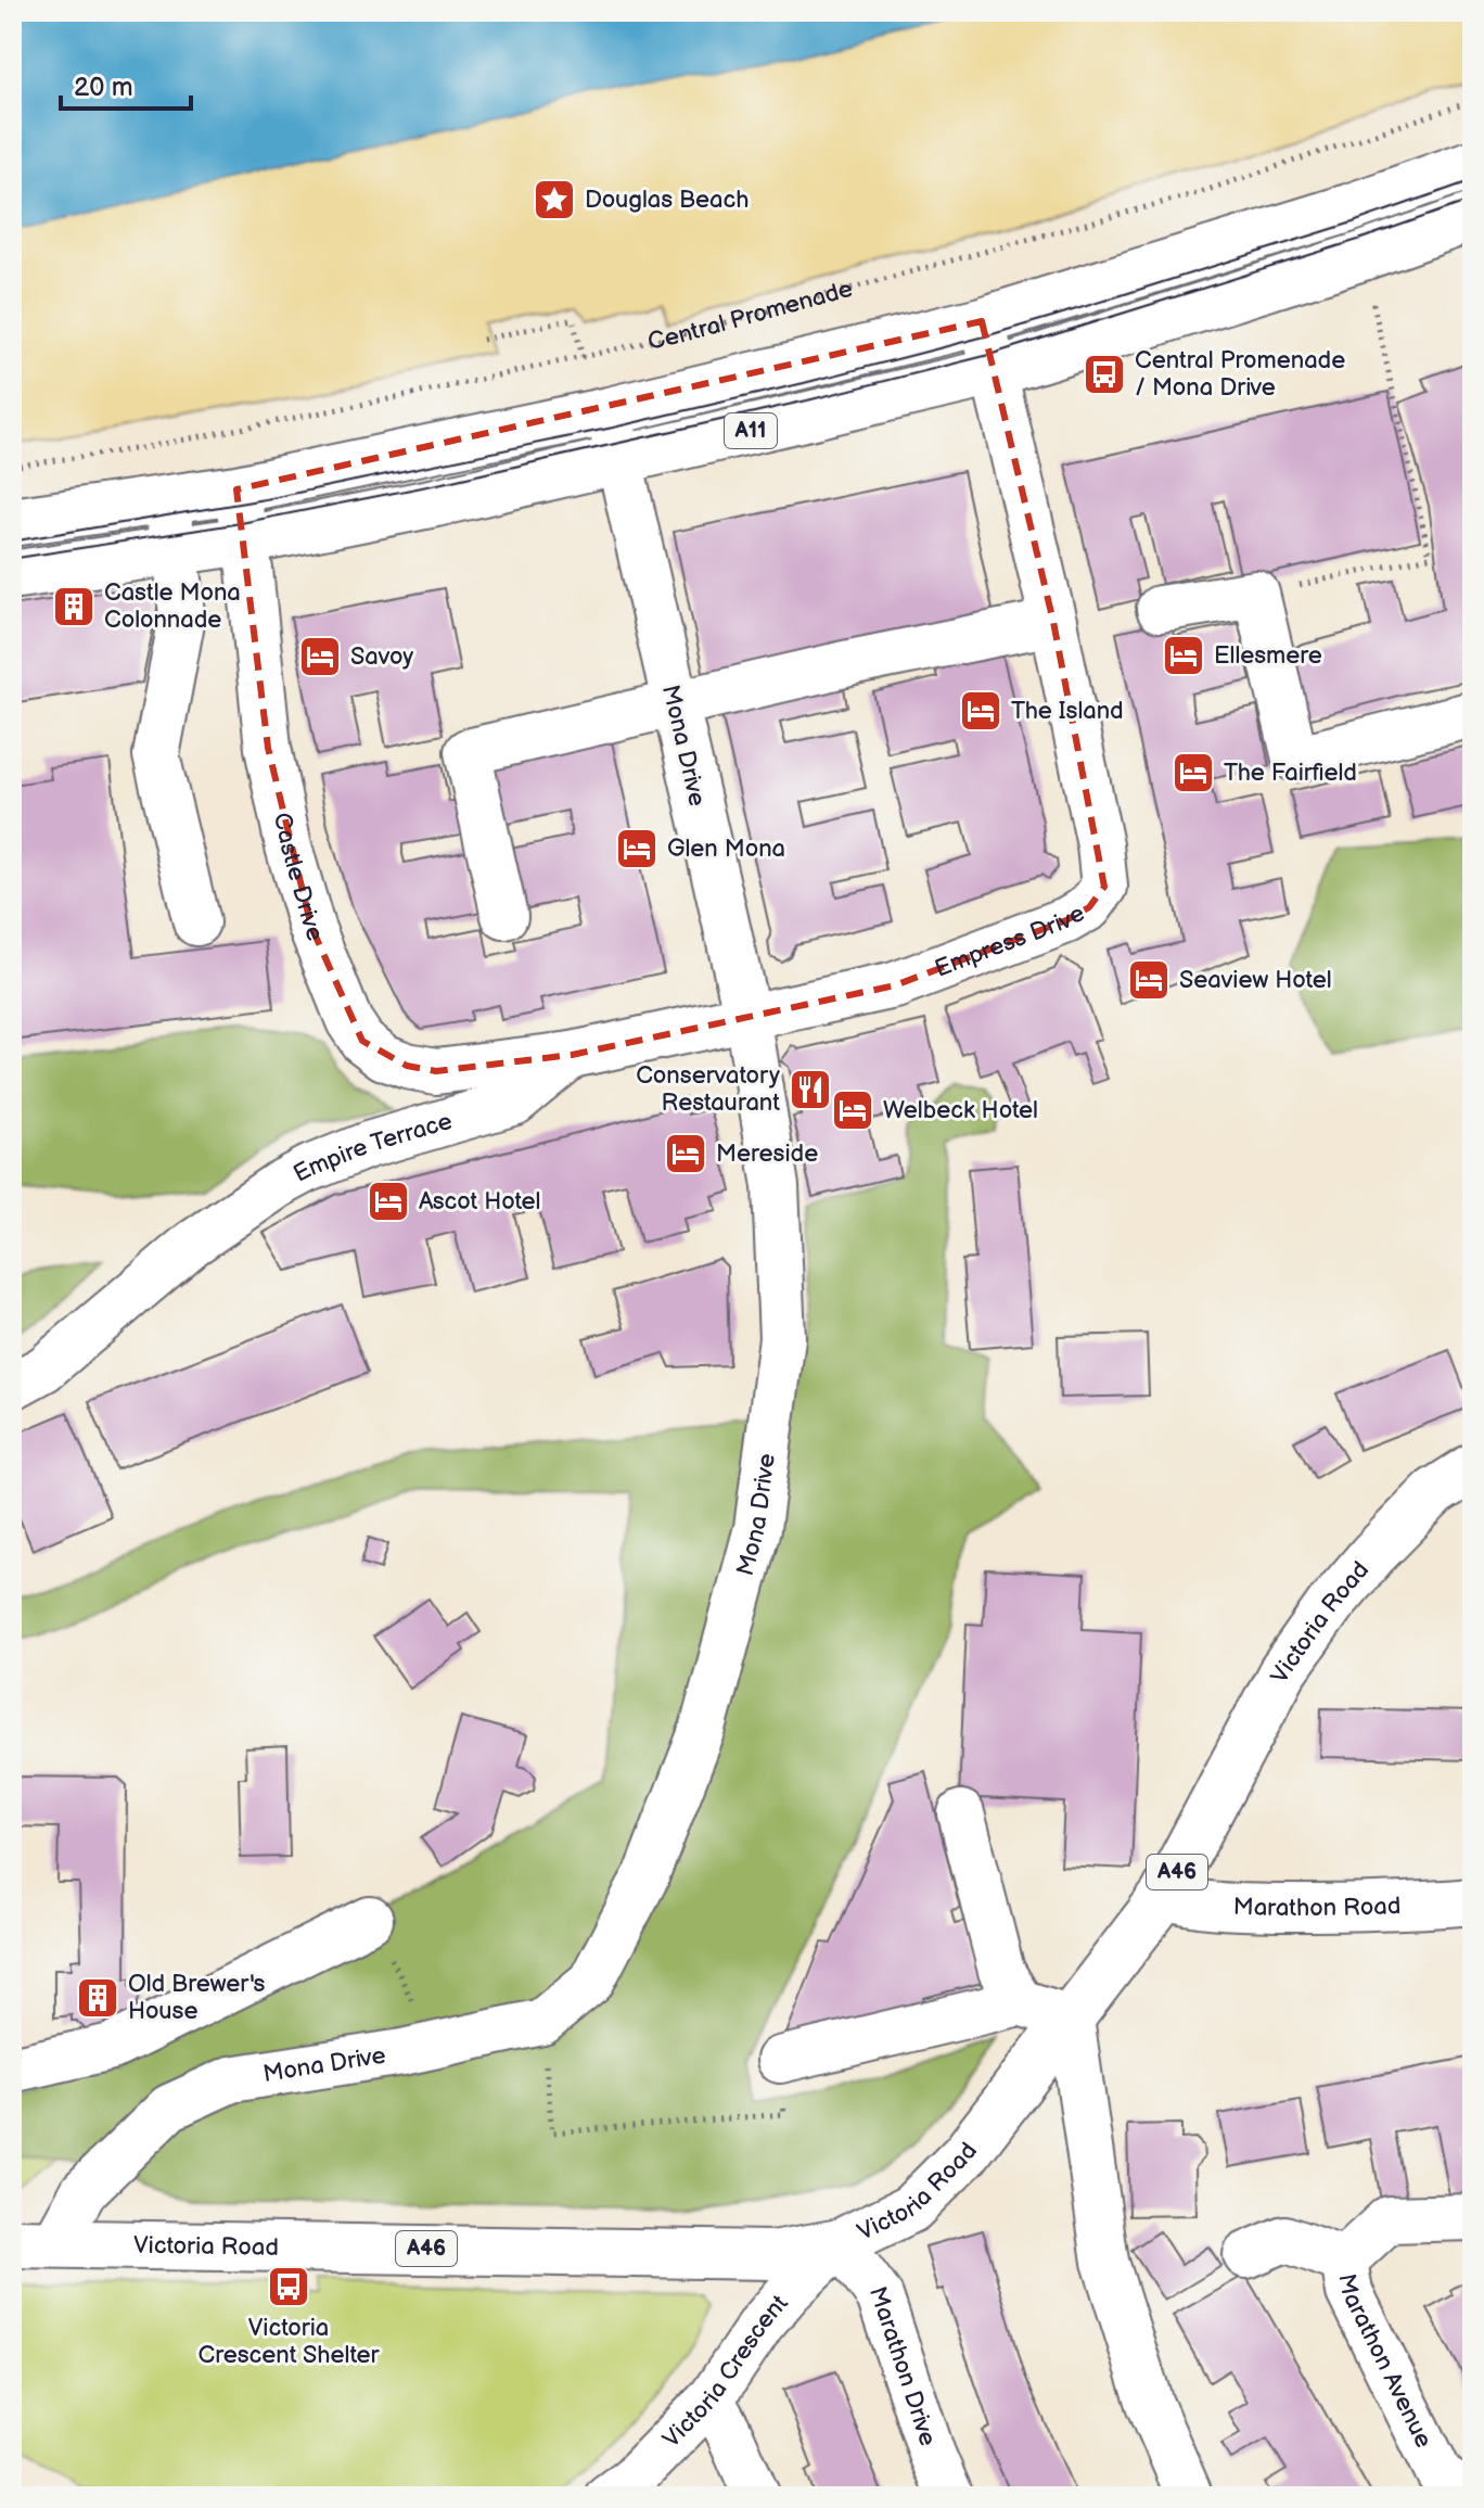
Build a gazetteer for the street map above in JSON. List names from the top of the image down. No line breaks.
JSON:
{"streets":{"main road":["A11","Victoria Road","A46"],"street":["Mona Drive","Castle Drive","Empress Drive","Empire Terrace","Marathon Road","Marathon Avenue","Marathon Drive","Victoria Crescent"],"path":["Central Promenade"]},"crossings":[["A11","Mona Drive"],["A11","Castle Drive"],["A11","Empress Drive"],["Mona Drive","Empress Drive"],["Mona Drive","Empire Terrace"],["Mona Drive","Victoria Road"],["Castle Drive","Empire Terrace"],["Empress Drive","Empire Terrace"],["Victoria Road","Marathon Road"],["Victoria Road","Marathon Drive"],["Victoria Road","Victoria Crescent"],["Marathon Drive","Victoria Crescent"]],"places":{"place":["Douglas Beach"],"bus stop":["Central Promenade / Mona Drive","Victoria Crescent Shelter"],"building":["Castle Mona Colonnade","Old Brewer's House"],"hotel":["Ellesmere","Savoy","The Island","The Fairfield","Glen Mona","Seaview Hotel","Welbeck Hotel","Mereside","Ascot Hotel"],"restaurant":["Conservatory Restaurant"]},"scale_bar":"20 m"}
